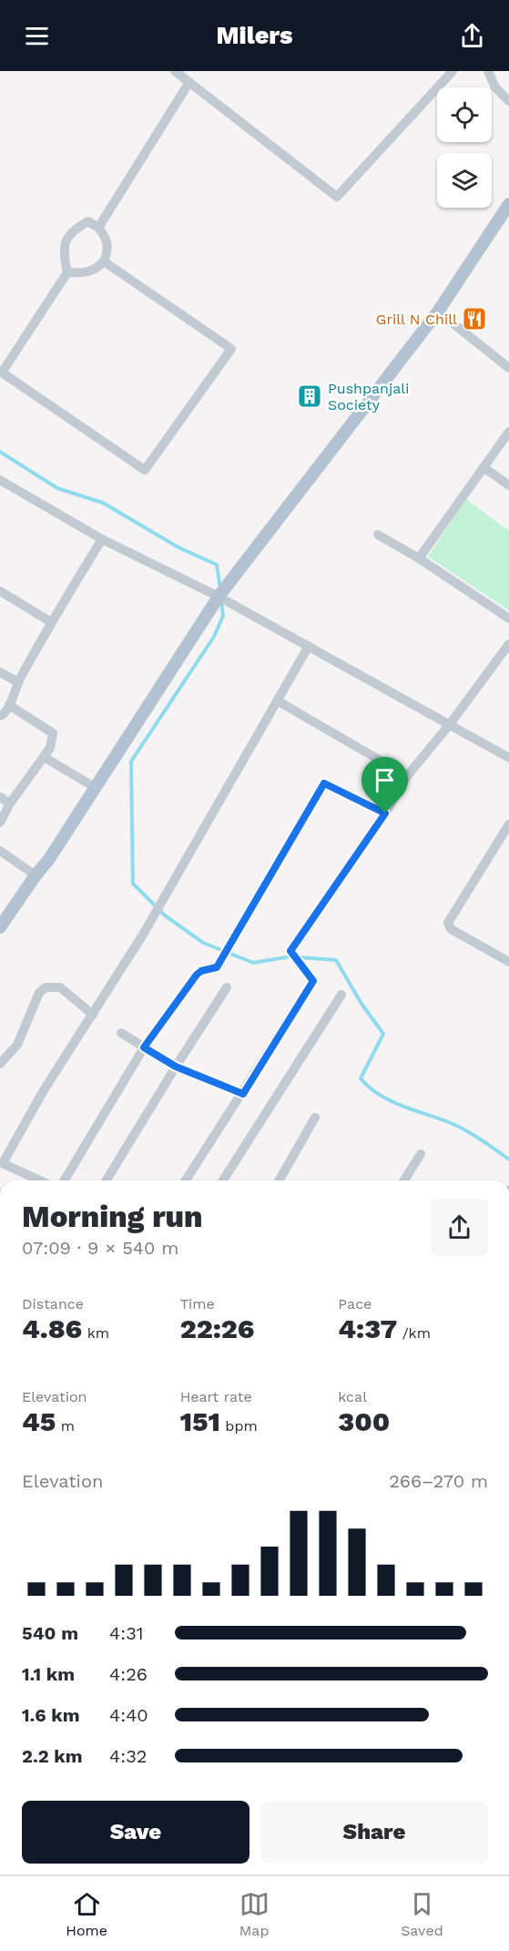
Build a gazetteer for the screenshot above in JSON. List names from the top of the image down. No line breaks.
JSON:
{"places":{"restaurant":["Grill N Chill"],"building":["Pushpanjali Society"]},"page":{"header":"Milers","heading":["Morning run","07:09 · 9 × 540 m"],"stats":[["Distance","4.86 km"],["Time","22:26"],["Pace","4:37 /km"],["Elevation","45 m"],["Heart rate","151 bpm"],["kcal","300"]],"chart":["Elevation","266–270 m"],"list":[{"name":"540 m","note":"4:31"},{"name":"1.1 km","note":"4:26"},{"name":"1.6 km","note":"4:40"},{"name":"2.2 km","note":"4:32"}],"buttons":["Save","Share"],"tabs":["Home","Map","Saved"]}}
